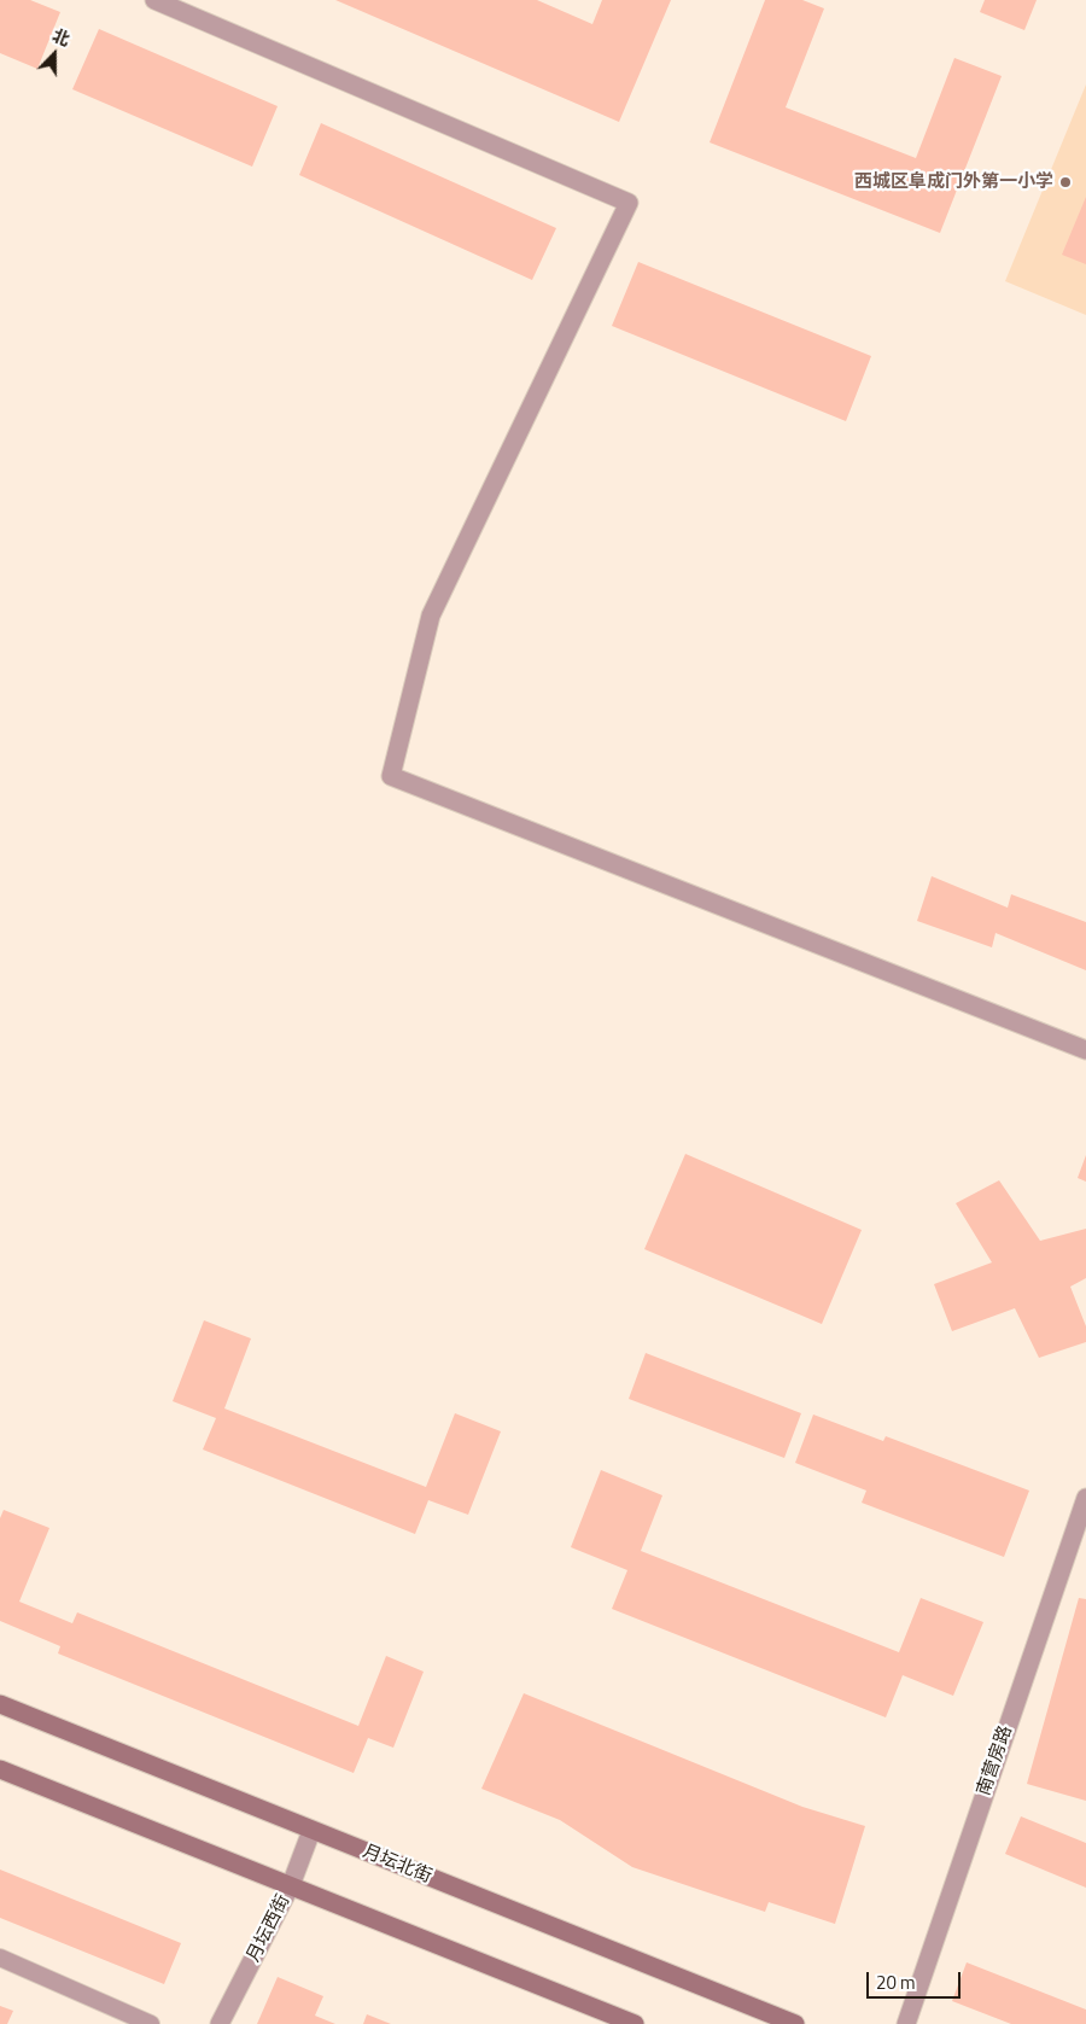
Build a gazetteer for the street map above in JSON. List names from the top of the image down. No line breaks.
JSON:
{"streets":{"main road":["月坛北街"],"street":["南营房路","月坛西街"]},"crossings":[["月坛北街","月坛西街"]],"places":["西城区阜成门外第一小学"],"scale_bar":"20 m","north":"top"}
